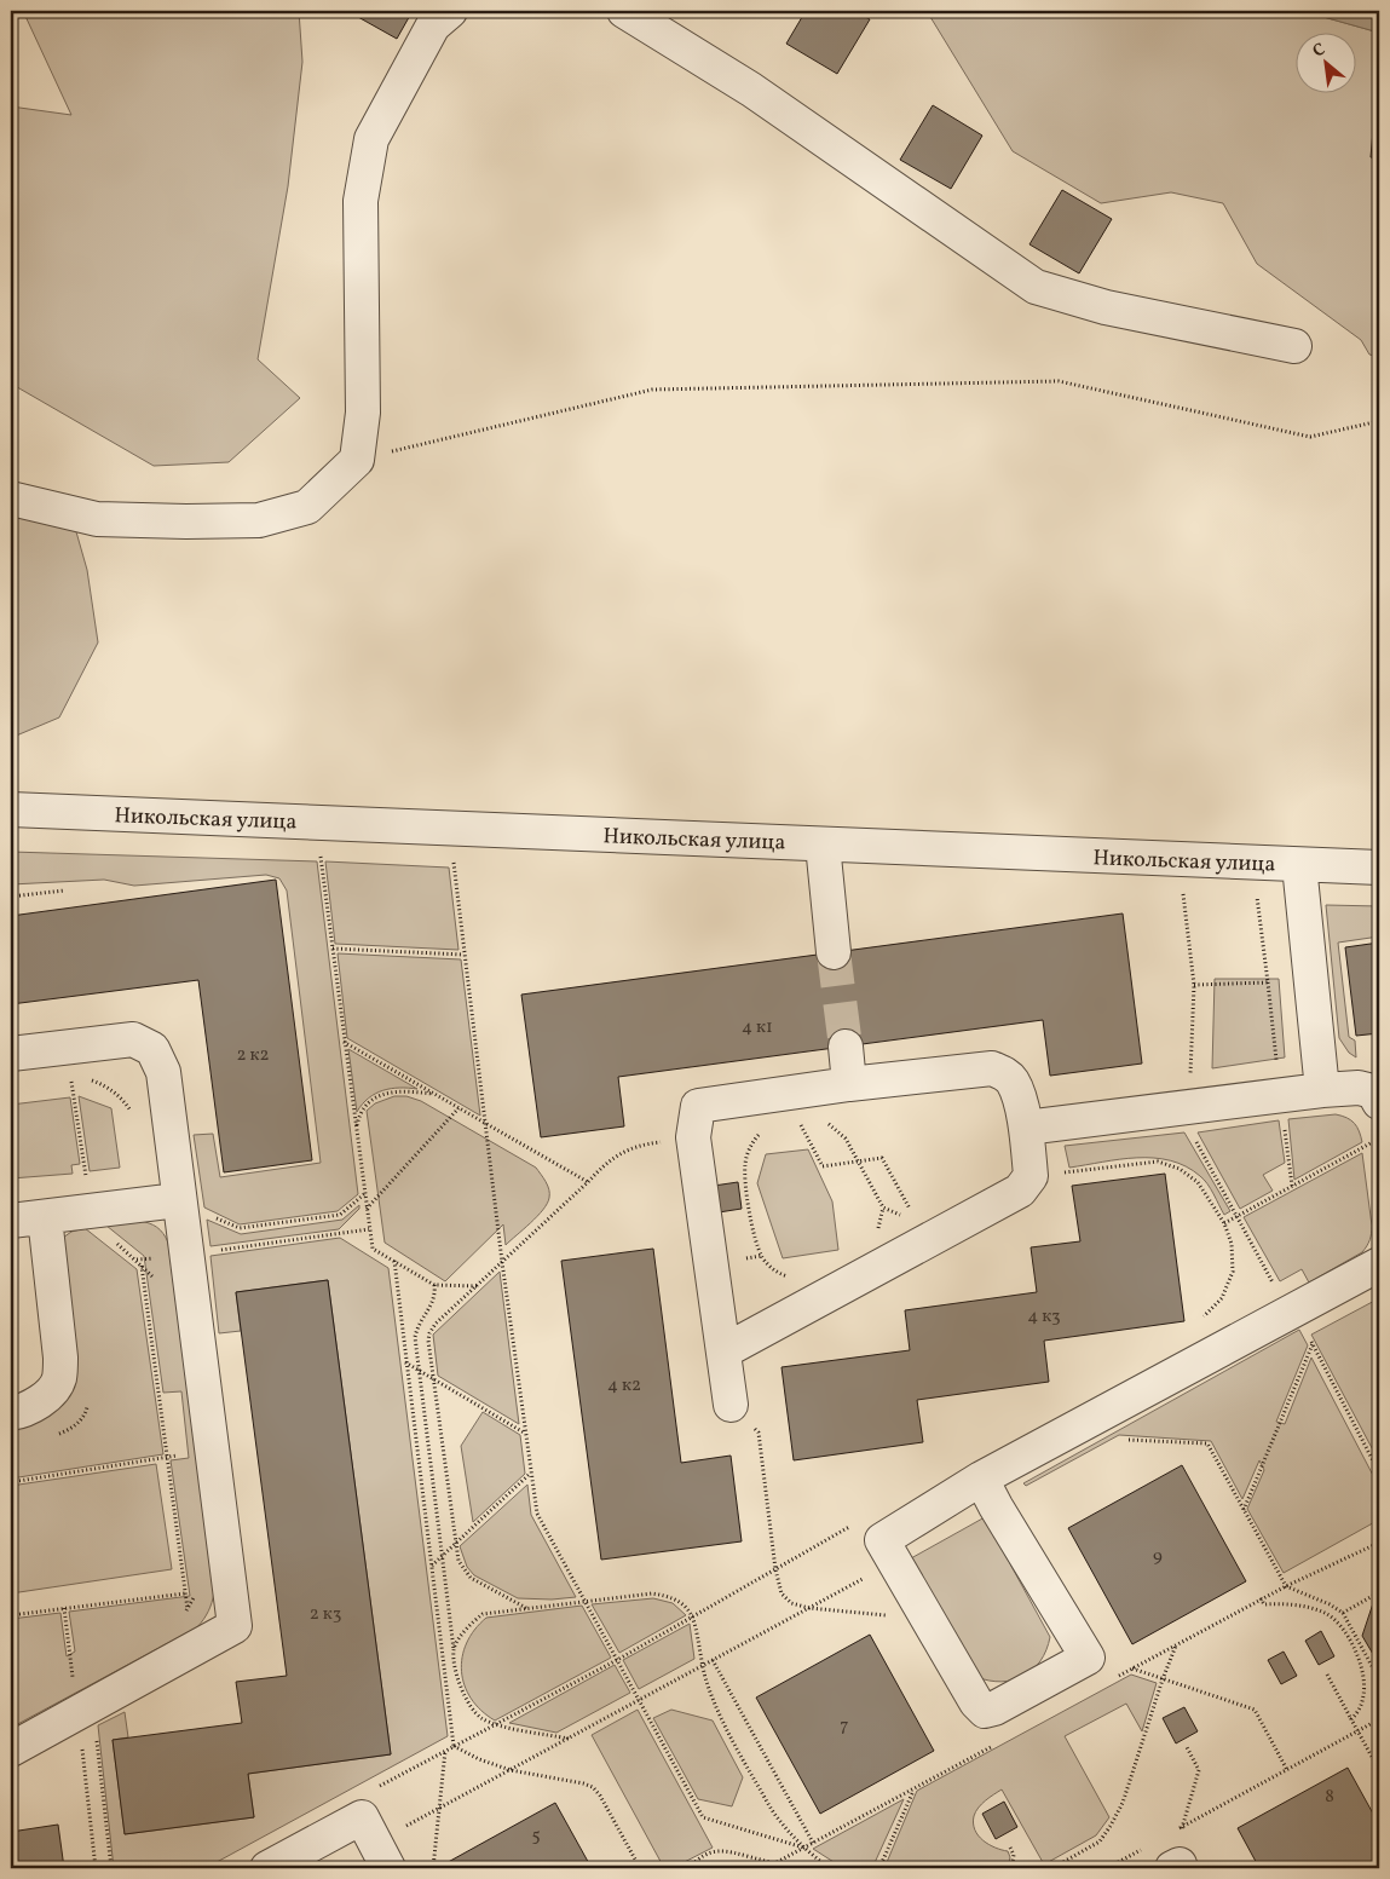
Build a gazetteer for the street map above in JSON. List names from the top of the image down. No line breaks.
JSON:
{"streets":{"street":["Никольская улица"]},"house_numbers":["4 к1","2 к2","4 к3","4 к2","9","2 к3","7","8","5"],"north":"top left"}
